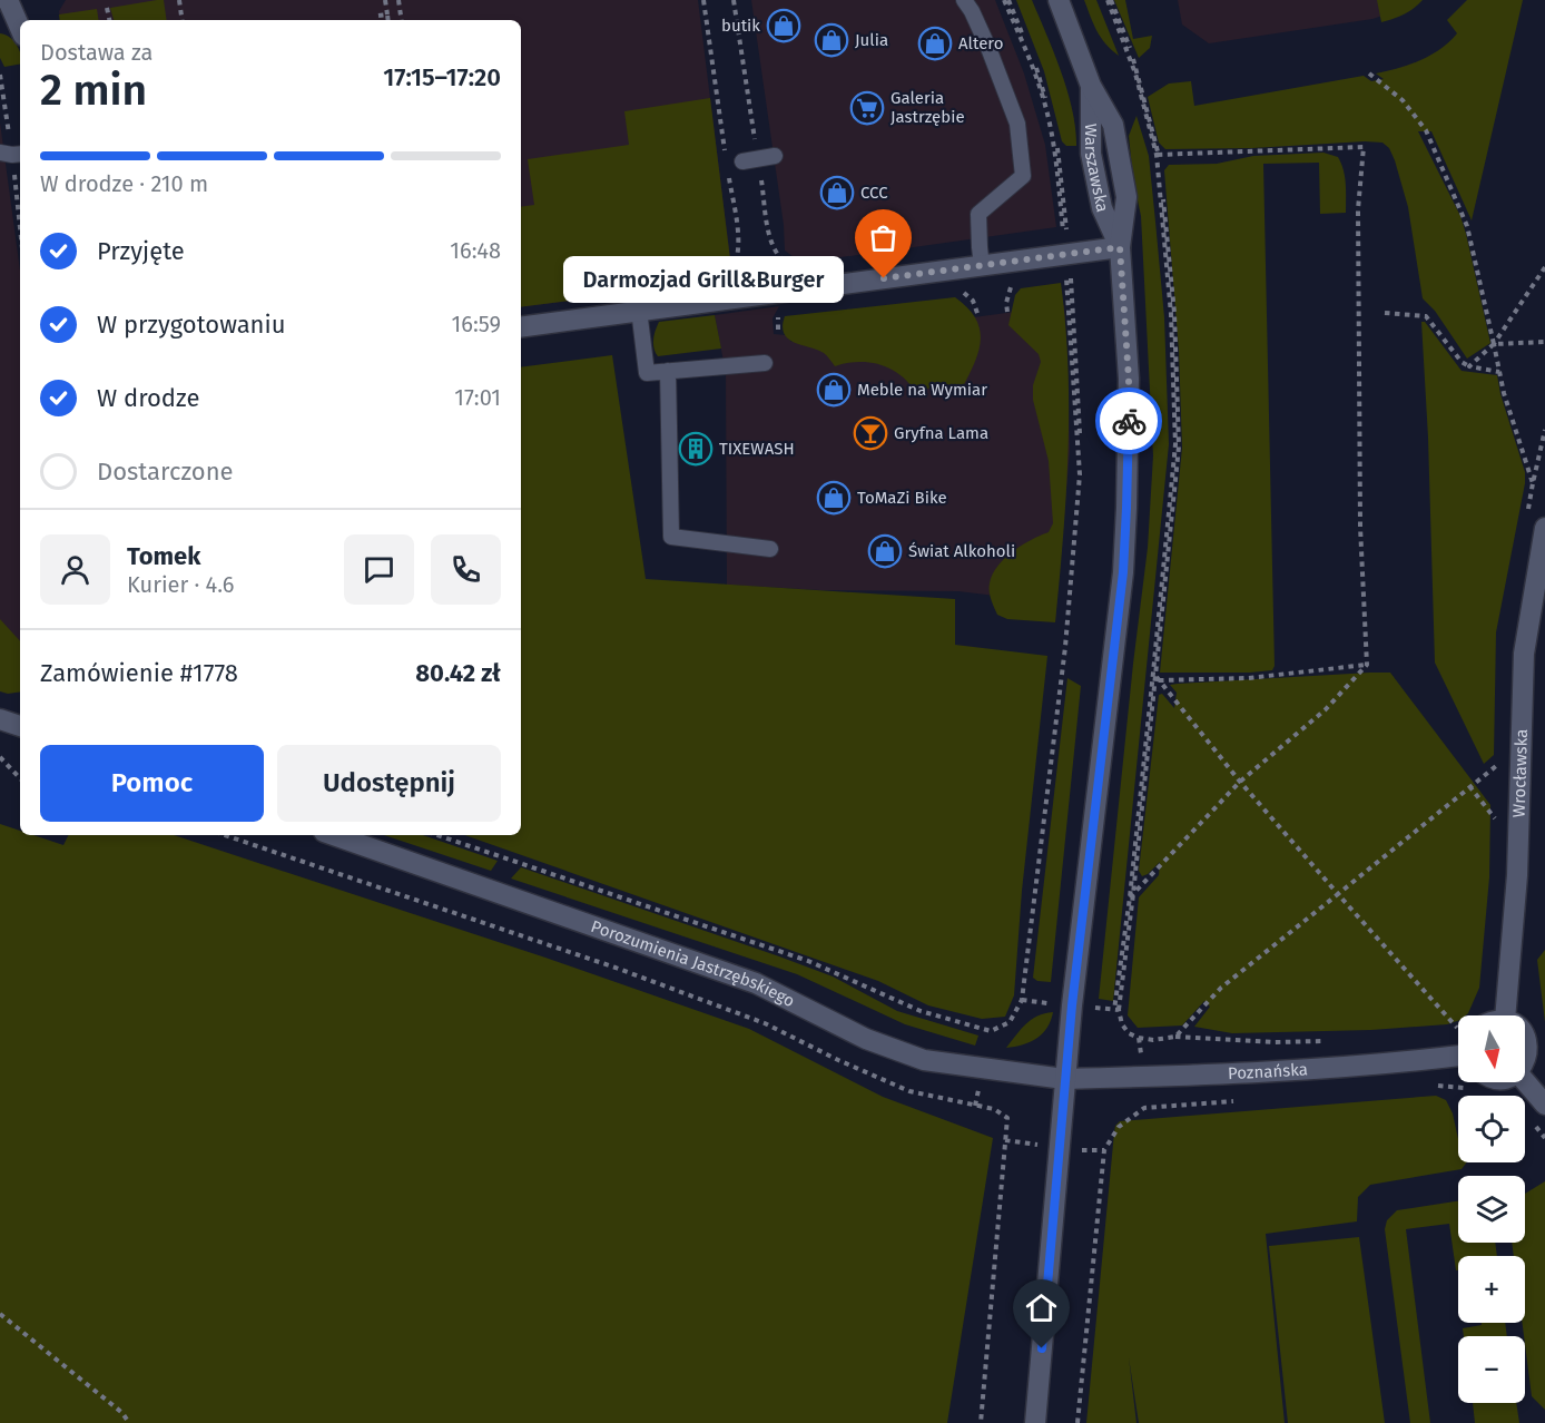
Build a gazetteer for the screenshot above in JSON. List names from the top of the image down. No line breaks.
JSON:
{"streets":{"street":["Warszawska","Wrocławska","Porozumienia Jastrzębskiego","Poznańska"]},"crossings":[["Warszawska","Porozumienia Jastrzębskiego"],["Warszawska","Poznańska"],["Porozumienia Jastrzębskiego","Poznańska"]],"places":{"shop":["butik","Julia","Altero","CCC","Meble na Wymiar","ToMaZi Bike","Świat Alkoholi"],"supermarket":["Galeria Jastrzębie"],"other":["Darmozjad Grill&Burger"],"bar":["Gryfna Lama"],"building":["TIXEWASH"]},"north":"bottom","page":{"heading":["2 min","Dostawa za","17:15–17:20"],"panel":["Tomek","Kurier · 4.6","Zamówienie #1778","80.42 zł"],"bar":"W drodze · 210 m","list":[["Przyjęte","16:48"],["W przygotowaniu","16:59"],["W drodze","17:01"],"Dostarczone"],"bubble":"Darmozjad Grill&Burger","buttons":["Pomoc","Udostępnij"],"map_buttons":["+","−"]}}
